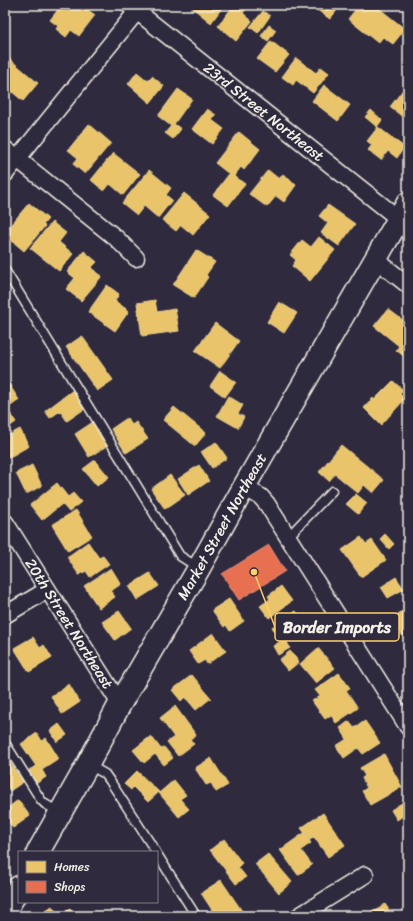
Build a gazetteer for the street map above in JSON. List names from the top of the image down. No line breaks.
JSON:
{"streets":{"main road":["Market Street Northeast"],"street":["23rd Street Northeast","20th Street Northeast"]},"crossings":[["23rd Street Northeast","Market Street Northeast"],["Market Street Northeast","20th Street Northeast"]],"places":["Border Imports"],"legend":["Homes","Shops"]}
